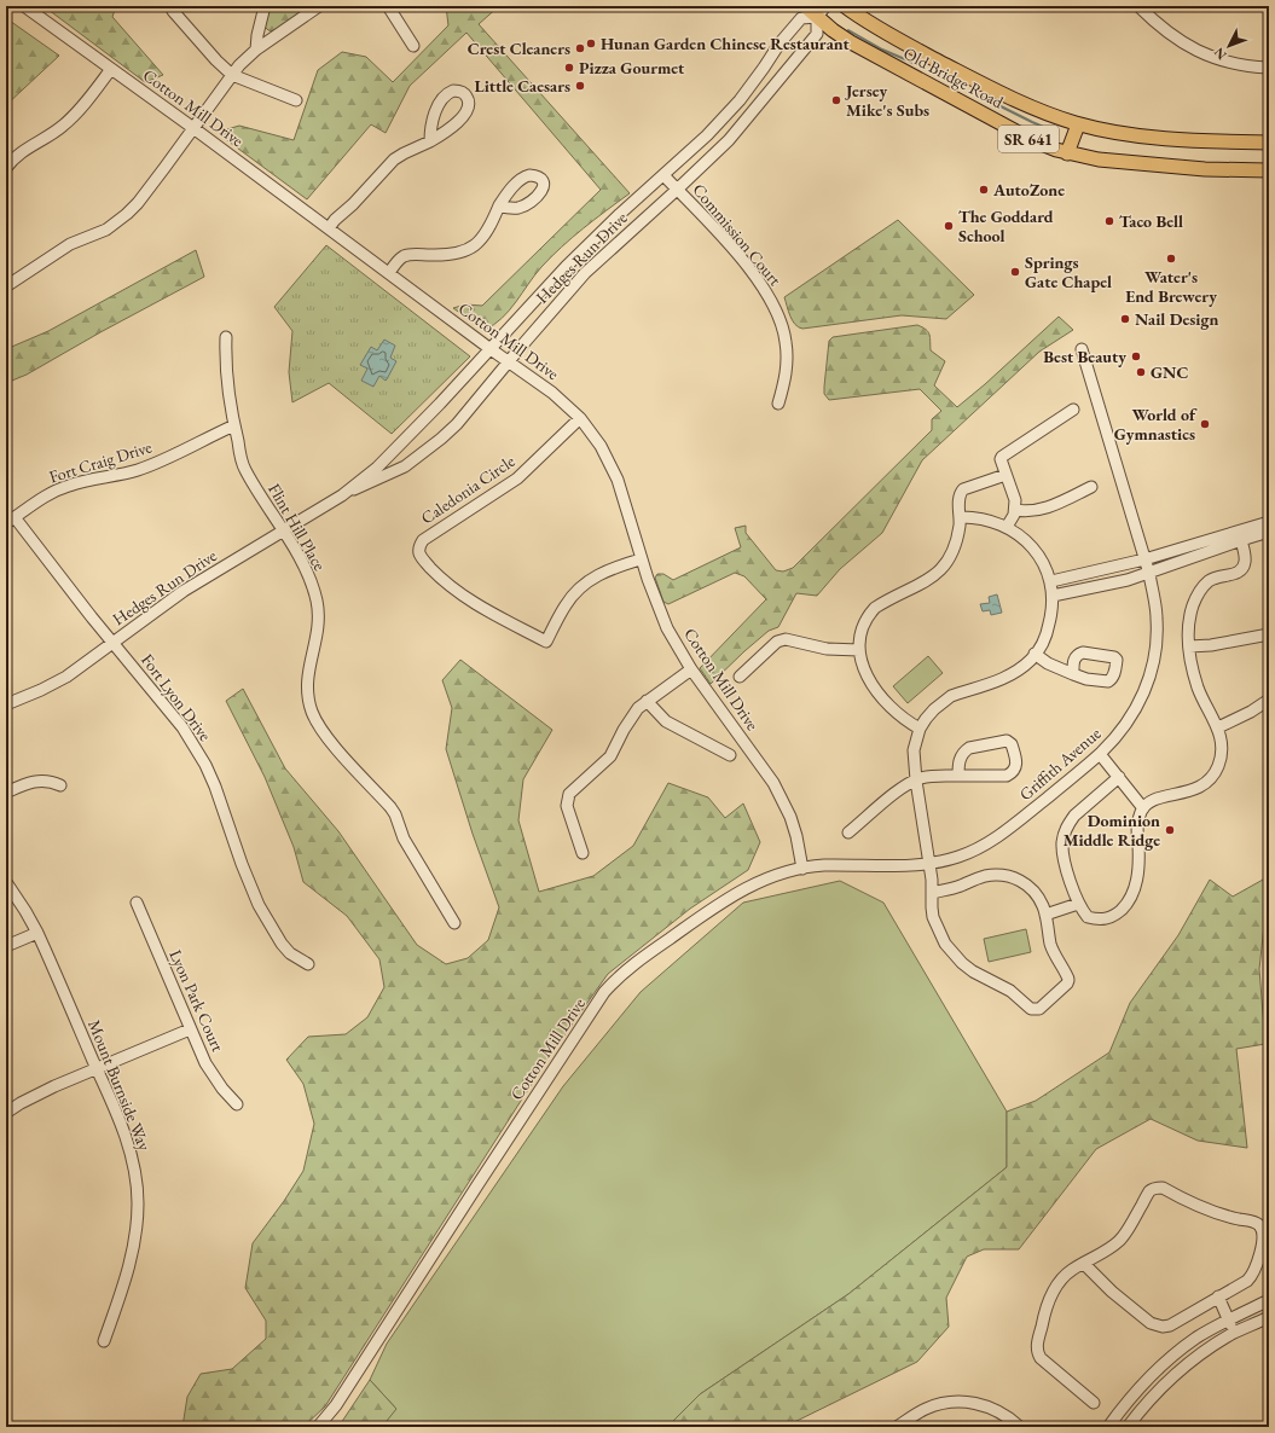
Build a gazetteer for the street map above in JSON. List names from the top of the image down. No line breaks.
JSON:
{"streets":{"main road":["Old Bridge Road","SR 641"],"street":["Cotton Mill Drive","Commission Court","Hedges Run Drive","Fort Craig Drive","Caledonia Circle","Flint Hill Place","Fort Lyon Drive","Griffith Avenue","Lyon Park Court","Mount Burnside Way"]},"crossings":[["Old Bridge Road","Hedges Run Drive"],["Cotton Mill Drive","Hedges Run Drive"],["Cotton Mill Drive","Caledonia Circle"],["Cotton Mill Drive","Griffith Avenue"],["Commission Court","Hedges Run Drive"],["Hedges Run Drive","Flint Hill Place"],["Hedges Run Drive","Fort Lyon Drive"],["Fort Craig Drive","Flint Hill Place"],["Fort Craig Drive","Fort Lyon Drive"]],"places":["Hunan Garden Chinese Restaurant","Crest Cleaners","Pizza Gourmet","Little Caesars","Jersey Mike's Subs","AutoZone","Taco Bell","The Goddard School","Water's End Brewery","Springs Gate Chapel","Nail Design","Best Beauty","GNC","World of Gymnastics","Dominion Middle Ridge"],"north":"bottom left"}
